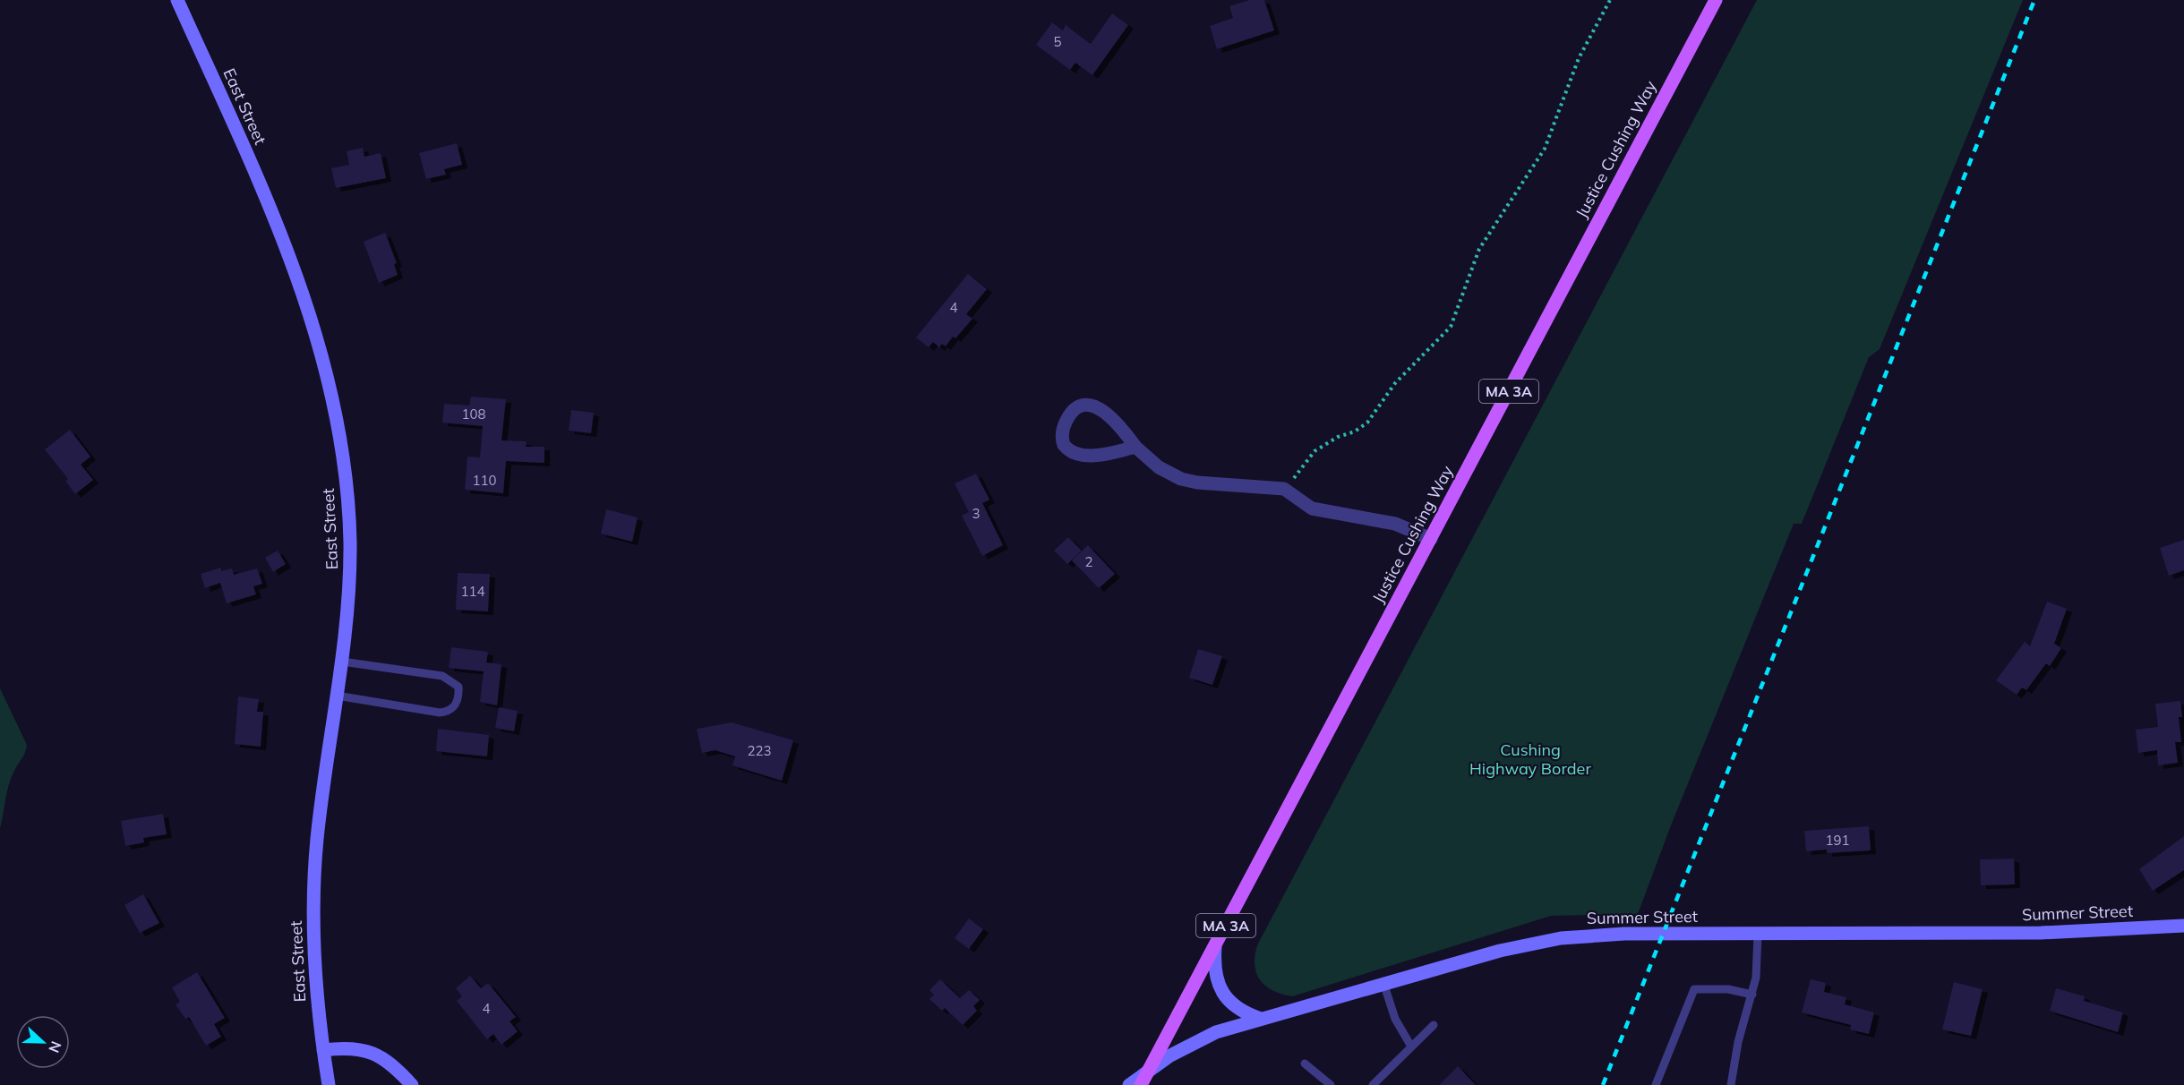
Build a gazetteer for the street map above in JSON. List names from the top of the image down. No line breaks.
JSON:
{"streets":{"main road":["Justice Cushing Way","MA 3A"],"street":["East Street","Summer Street"]},"crossings":[["Justice Cushing Way","Summer Street"]],"parks":["Cushing Highway Border"],"house_numbers":["5","4","108","110","3","2","114","223","191","4"],"north":"right"}
